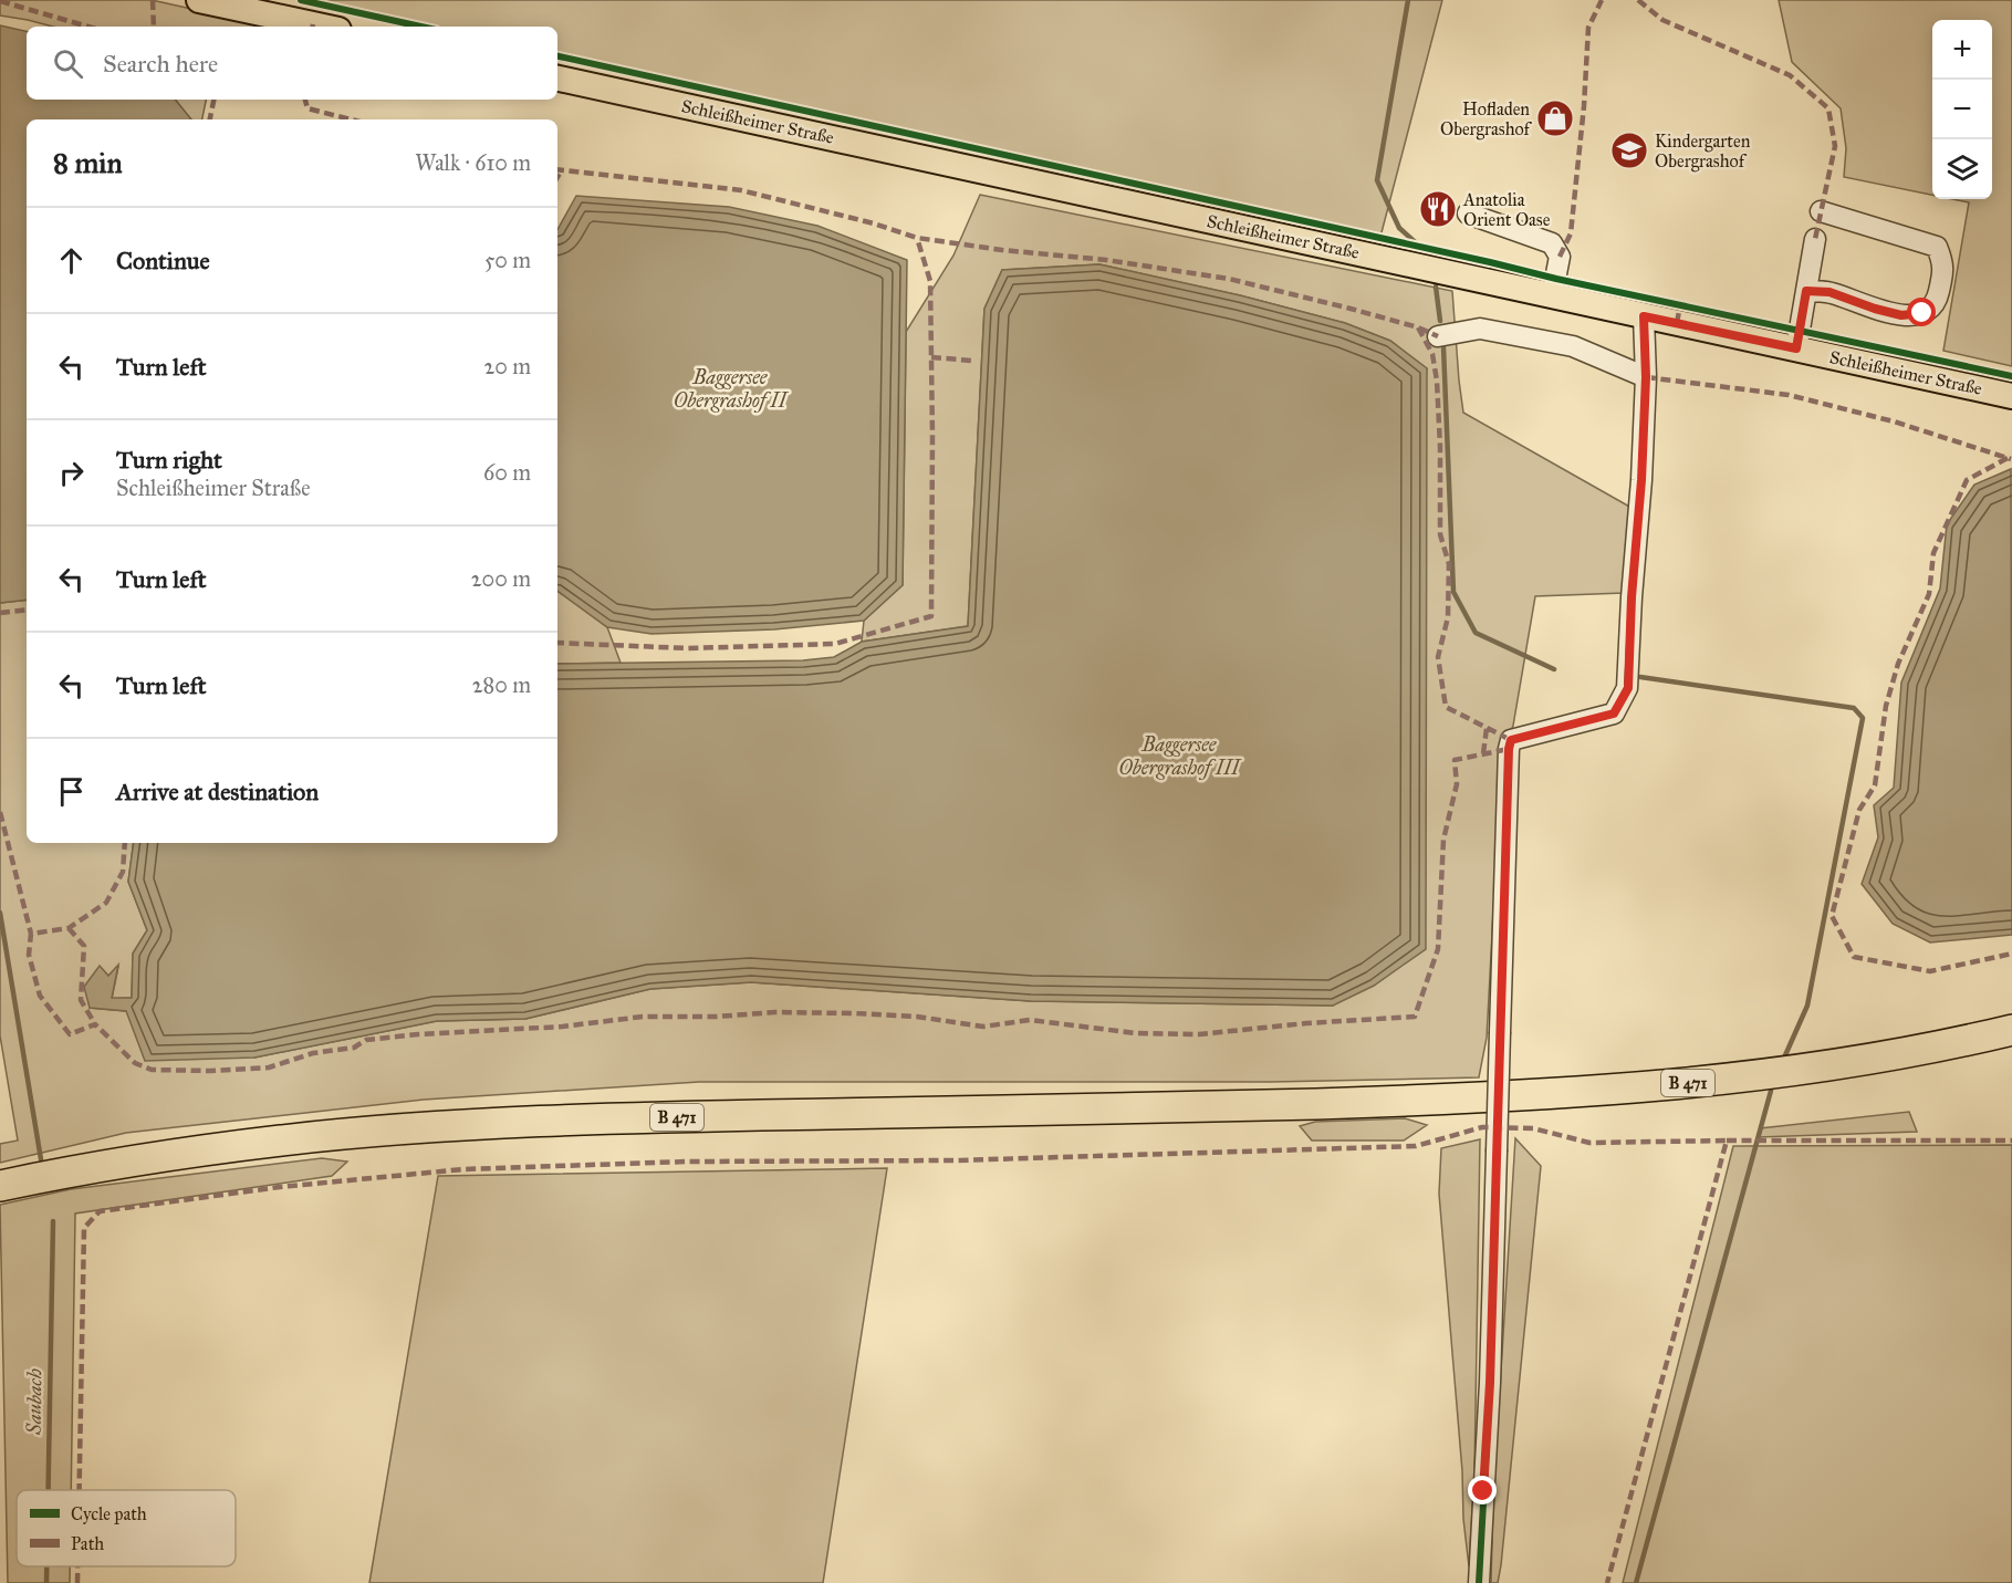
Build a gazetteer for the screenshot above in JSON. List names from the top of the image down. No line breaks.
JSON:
{"streets":{"highway":["B 471"],"main road":["Schleißheimer Straße"]},"water":["Baggersee Obergrashof II","Baggersee Obergrashof III","Saubach"],"places":{"shop":["Hofladen Obergrashof"],"school or university":["Kindergarten Obergrashof"],"restaurant":["Anatolia Orient Oase"]},"legend":["Cycle path","Path"],"page":{"map_buttons":["+","−"],"search":"Search here","heading":["8 min","Walk · 610 m"],"list":[["Continue","50 m"],["Turn left","20 m"],["Turn right","Schleißheimer Straße","60 m"],["Turn left","200 m"],["Turn left","280 m"],"Arrive at destination"]}}
